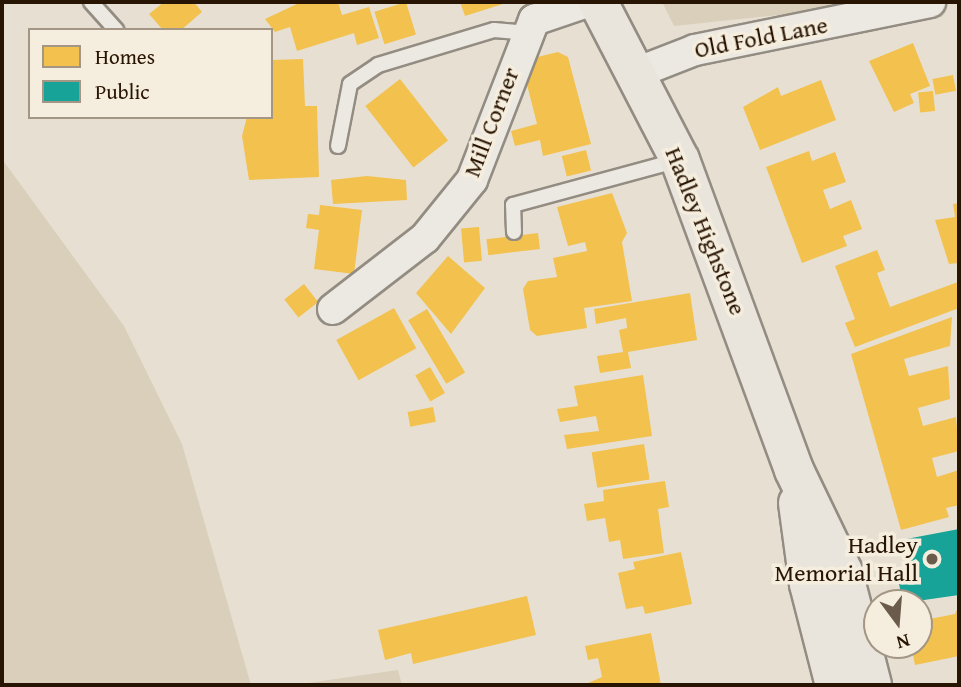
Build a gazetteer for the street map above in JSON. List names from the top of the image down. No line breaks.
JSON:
{"streets":{"main road":["Hadley Highstone"],"street":["Old Fold Lane","Mill Corner"]},"crossings":[["Old Fold Lane","Hadley Highstone"]],"places":["Hadley Memorial Hall"],"legend":["Homes","Public"],"north":"bottom"}
